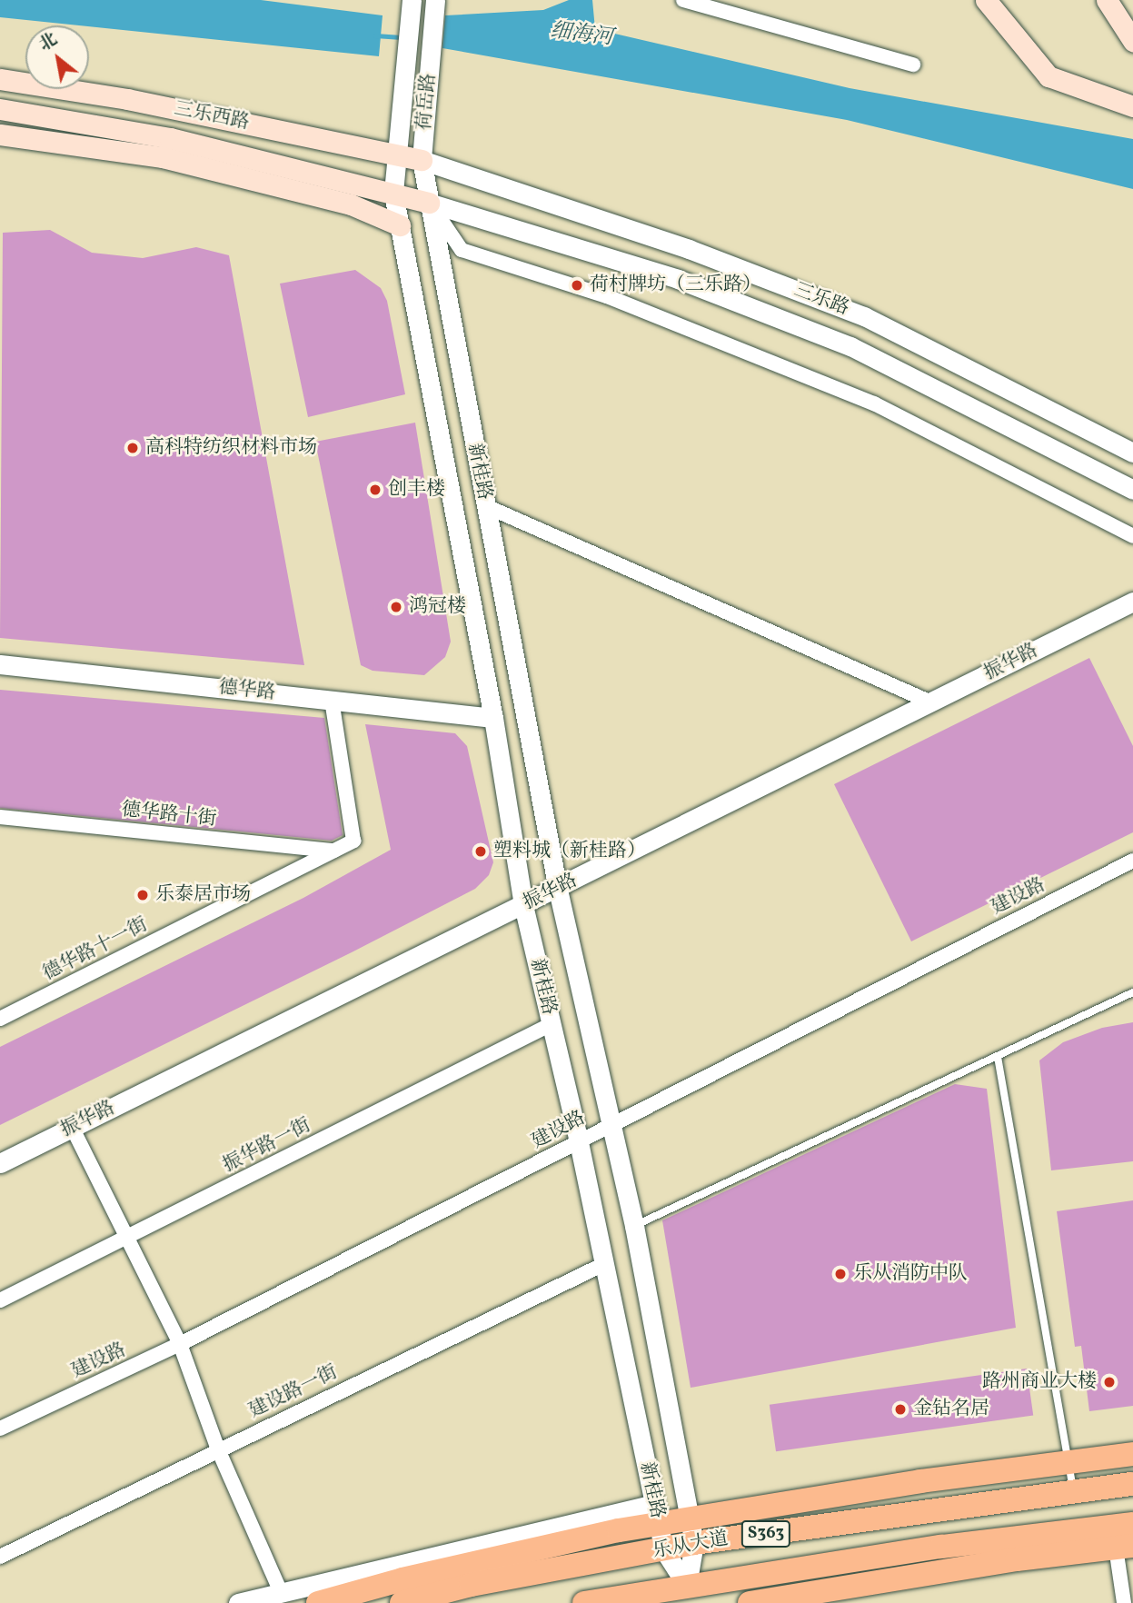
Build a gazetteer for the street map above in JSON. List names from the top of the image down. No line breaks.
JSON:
{"streets":{"main road":["三乐西路","S363","乐从大道"],"street":["荷岳路","三乐路","新桂路","振华路","德华路","德华路十街","建设路","德华路十一街","振华路一街","建设路一街"]},"crossings":[["荷岳路","三乐西路"],["荷岳路","三乐路"],["荷岳路","新桂路"],["三乐西路","三乐路"],["三乐路","新桂路"],["新桂路","振华路"],["新桂路","德华路"],["新桂路","建设路"],["新桂路","振华路一街"],["新桂路","建设路一街"],["新桂路","乐从大道"],["德华路","德华路十一街"],["德华路十街","德华路十一街"]],"water":["细海河"],"places":["荷村牌坊（三乐路）","高科特纺织材料市场","创丰楼","鸿冠楼","塑料城（新桂路）","乐泰居市场","乐从消防中队","路州商业大楼","金钻名居"],"north":"top left"}
